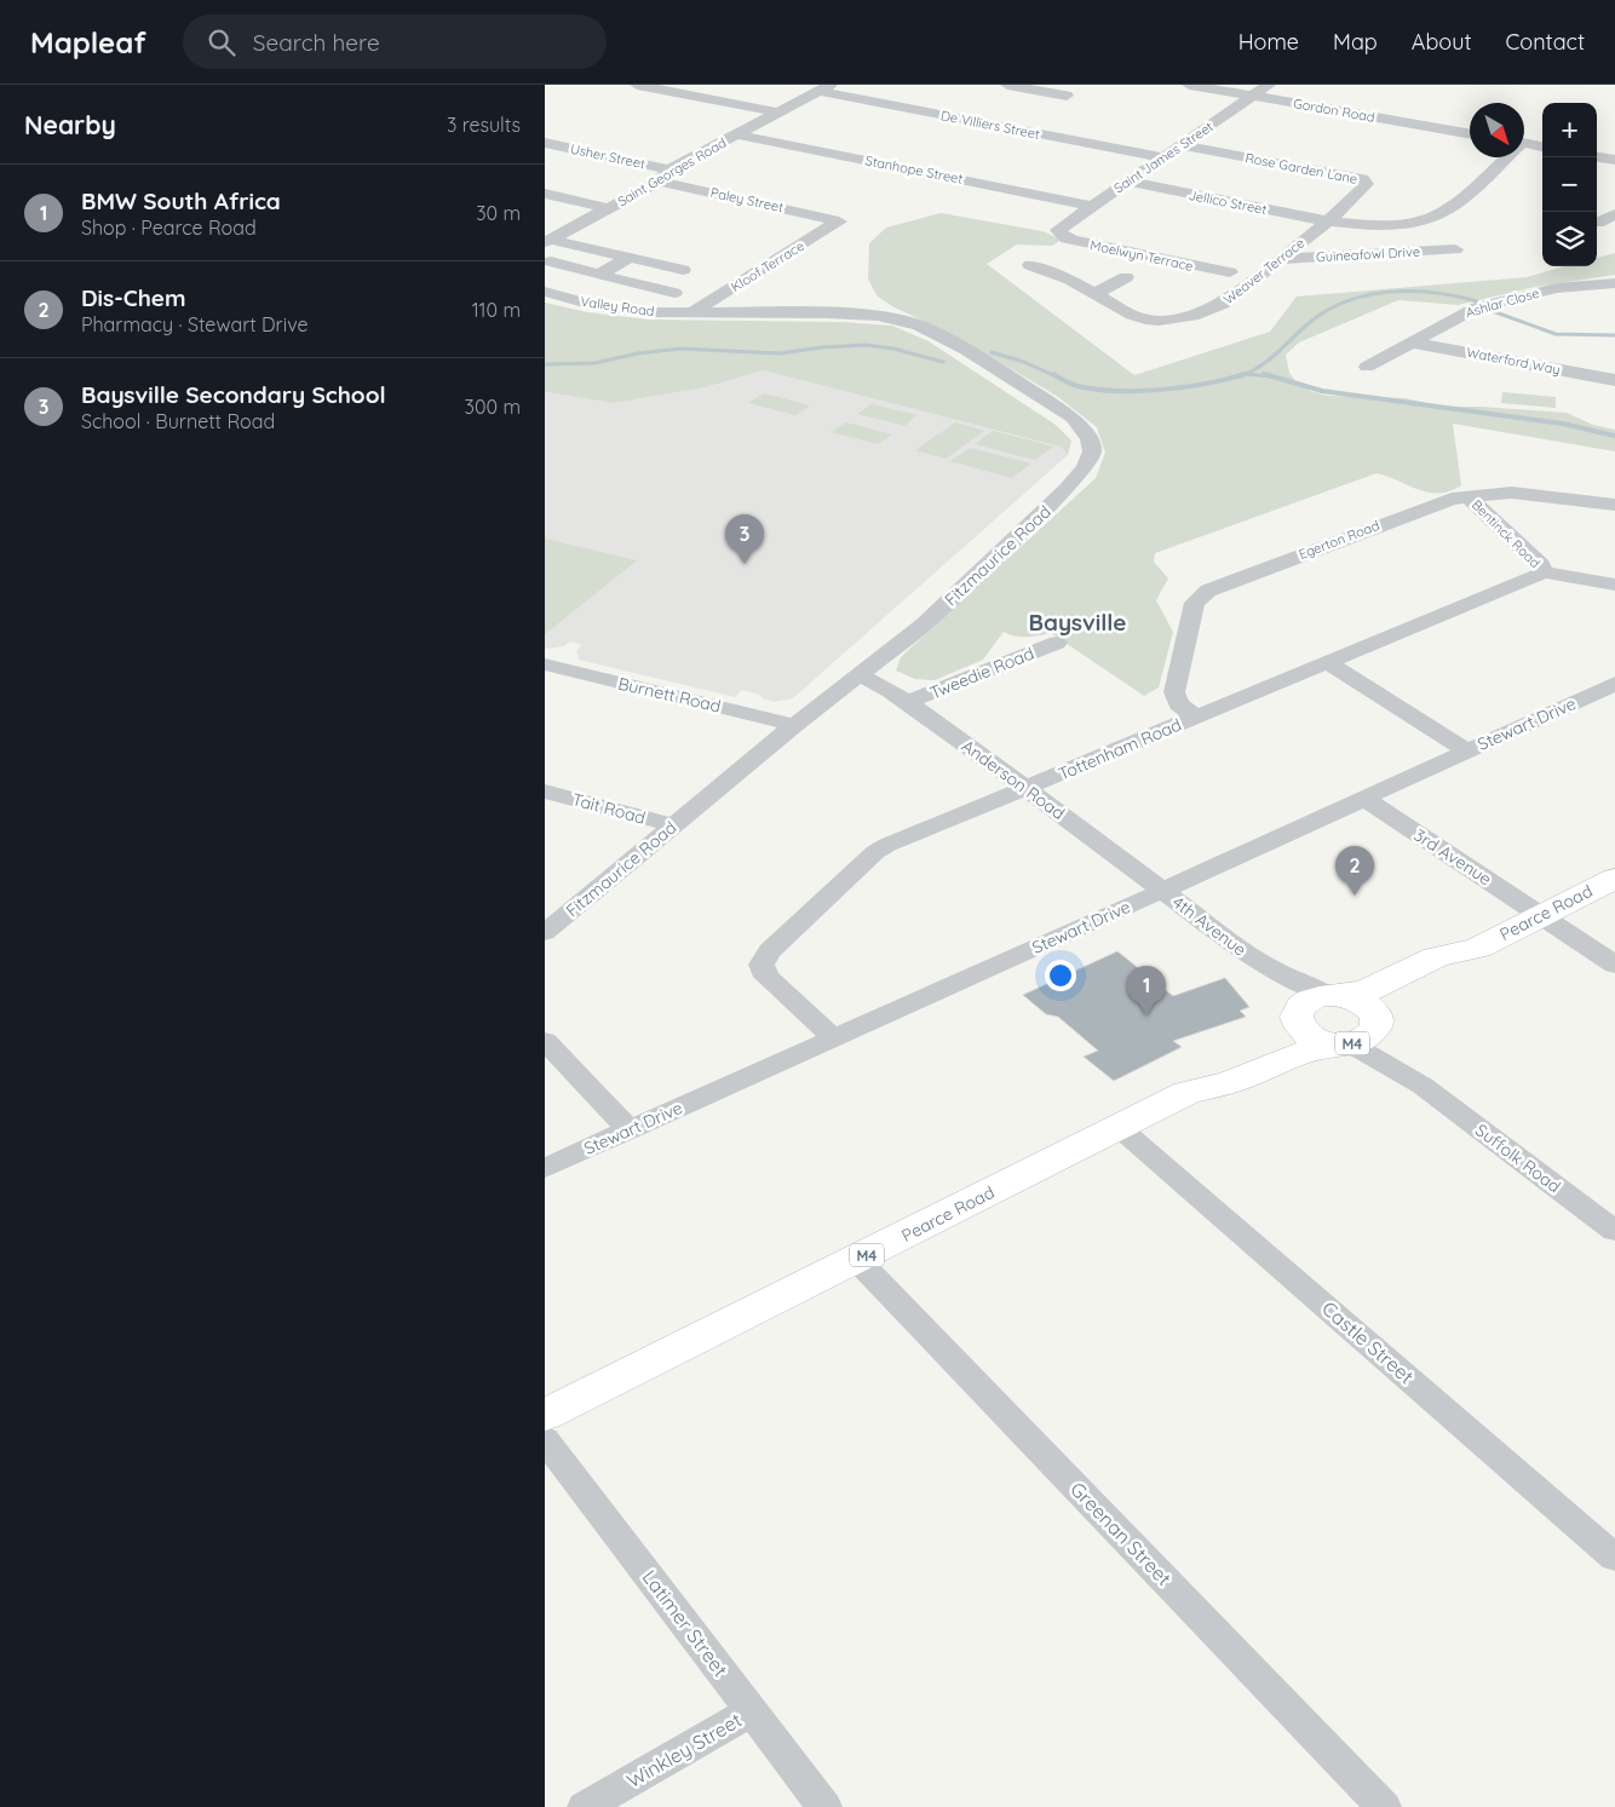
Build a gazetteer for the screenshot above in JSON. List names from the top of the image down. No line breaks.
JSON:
{"streets":{"main road":["Pearce Road","M4"],"street":["Gordon Road","De Villiers Street","Usher Street","Saint James Street","Rose Garden Lane","Stanhope Street","Saint Georges Road","Paley Street","Jellico Street","Guineafowl Drive","Moelwyn Terrace","Kloof Terrace","Weaver Terrace","Ashlar Close","Valley Road","Waterford Way","Bentinck Road","Egerton Road","Fitzmaurice Road","Tweedie Road","Burnett Road","Stewart Drive","Tottenham Road","Anderson Road","Tait Road","3rd Avenue","4th Avenue","Suffolk Road","Castle Street","Greenan Street","Latimer Street","Winkley Street"]},"crossings":[["Gordon Road","Saint James Street"],["De Villiers Street","Saint James Street"],["De Villiers Street","Saint Georges Road"],["Usher Street","Saint Georges Road"],["Saint James Street","Rose Garden Lane"],["Saint James Street","Stanhope Street"],["Saint James Street","Jellico Street"],["Saint James Street","Moelwyn Terrace"],["Rose Garden Lane","Jellico Street"],["Rose Garden Lane","Weaver Terrace"],["Stanhope Street","Saint Georges Road"],["Saint Georges Road","Paley Street"],["Paley Street","Kloof Terrace"],["Jellico Street","Weaver Terrace"],["Guineafowl Drive","Weaver Terrace"],["Kloof Terrace","Valley Road"],["Kloof Terrace","Fitzmaurice Road"],["Ashlar Close","Waterford Way"],["Valley Road","Fitzmaurice Road"],["Bentinck Road","Egerton Road"],["Bentinck Road","Tottenham Road"],["Egerton Road","Tottenham Road"],["Fitzmaurice Road","Burnett Road"],["Fitzmaurice Road","Anderson Road"],["Fitzmaurice Road","Tait Road"],["Tweedie Road","Anderson Road"],["Stewart Drive","Tottenham Road"],["Stewart Drive","Anderson Road"],["Stewart Drive","3rd Avenue"],["Stewart Drive","4th Avenue"],["Tottenham Road","Anderson Road"],["Anderson Road","4th Avenue"],["3rd Avenue","Pearce Road"],["Pearce Road","4th Avenue"],["Pearce Road","M4"],["Pearce Road","Suffolk Road"],["Pearce Road","Castle Street"],["Pearce Road","Greenan Street"],["4th Avenue","M4"],["4th Avenue","Suffolk Road"],["M4","Suffolk Road"],["Latimer Street","Winkley Street"]],"districts":["Baysville"],"north":"bottom right","page":{"header":"Mapleaf","search":"Search here","nav":["Home","Map","About","Contact"],"heading":["Nearby","3 results"],"map_buttons":["+","−"],"list":[{"mark":"1","name":"BMW South Africa","note":"Shop · Pearce Road","value":"30 m"},{"mark":"2","name":"Dis-Chem","note":"Pharmacy · Stewart Drive","value":"110 m"},{"mark":"3","name":"Baysville Secondary School","note":"School · Burnett Road","value":"300 m"}],"pins":["3","2","1"]}}
